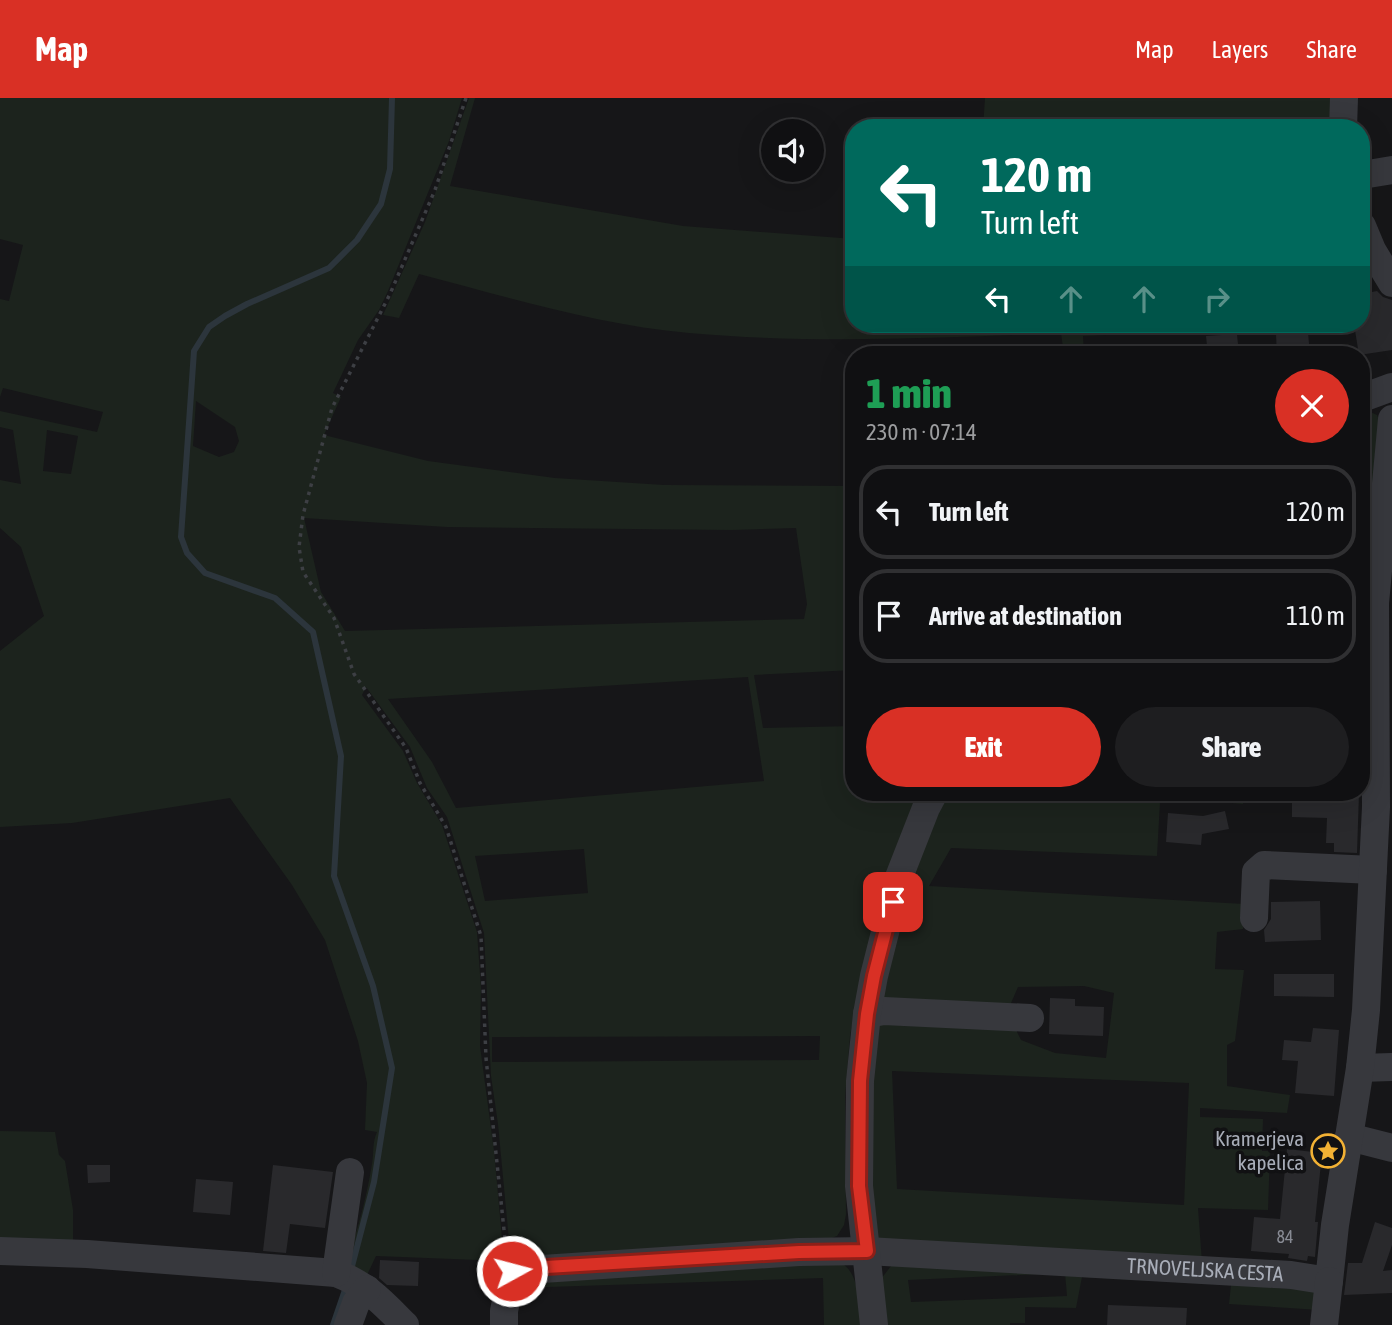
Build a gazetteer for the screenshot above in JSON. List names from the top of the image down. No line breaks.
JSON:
{"streets":{"street":["TRNOVELJSKA CESTA"]},"places":{"place":["Kramerjeva kapelica"]},"house_numbers":["84"],"page":{"header":"Map","nav":["Map","Layers","Share"],"turn":["120 m","Turn left"],"heading":["1 min","230 m · 07:14"],"list":[{"name":"Turn left","value":"120 m"},{"name":"Arrive at destination","value":"110 m"}],"buttons":["Exit","Share"]}}
